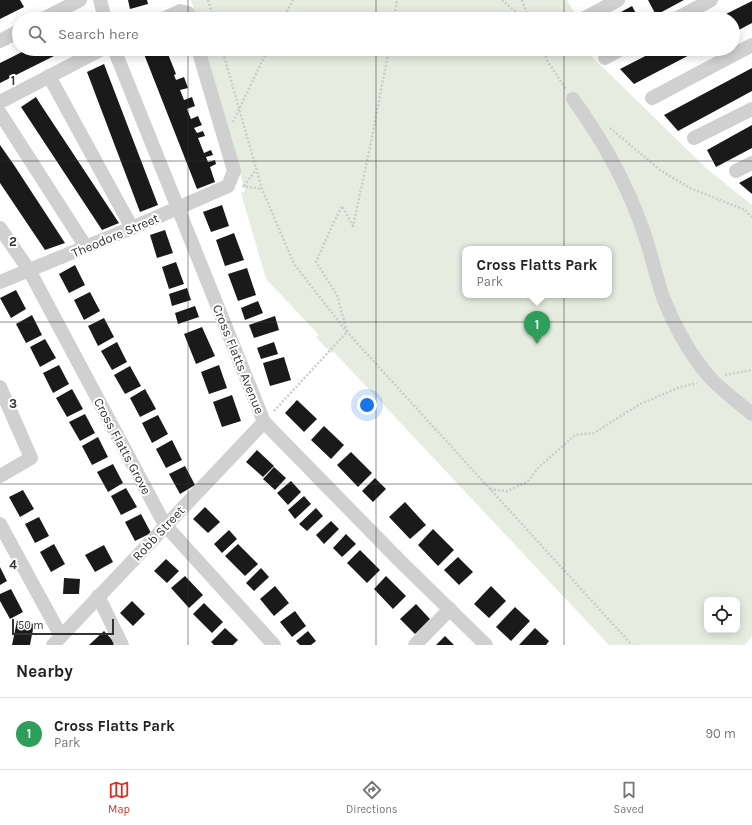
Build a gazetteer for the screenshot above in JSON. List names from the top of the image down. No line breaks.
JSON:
{"streets":{"street":["Theodore Street","Cross Flatts Avenue","Cross Flatts Grove","Robb Street"]},"crossings":[["Theodore Street","Cross Flatts Avenue"],["Theodore Street","Cross Flatts Grove"],["Cross Flatts Avenue","Robb Street"],["Cross Flatts Grove","Robb Street"]],"scale_bar":"50 m","page":{"search":"Search here","popup":["Cross Flatts Park","Park"],"pins":"1","scale":"50 m","heading":"Nearby","list":[{"mark":"1","name":"Cross Flatts Park","note":"Park","value":"90 m"}],"nav":["Map","Directions","Saved"]},"grid":{"rows":["1","2","3","4"]}}
